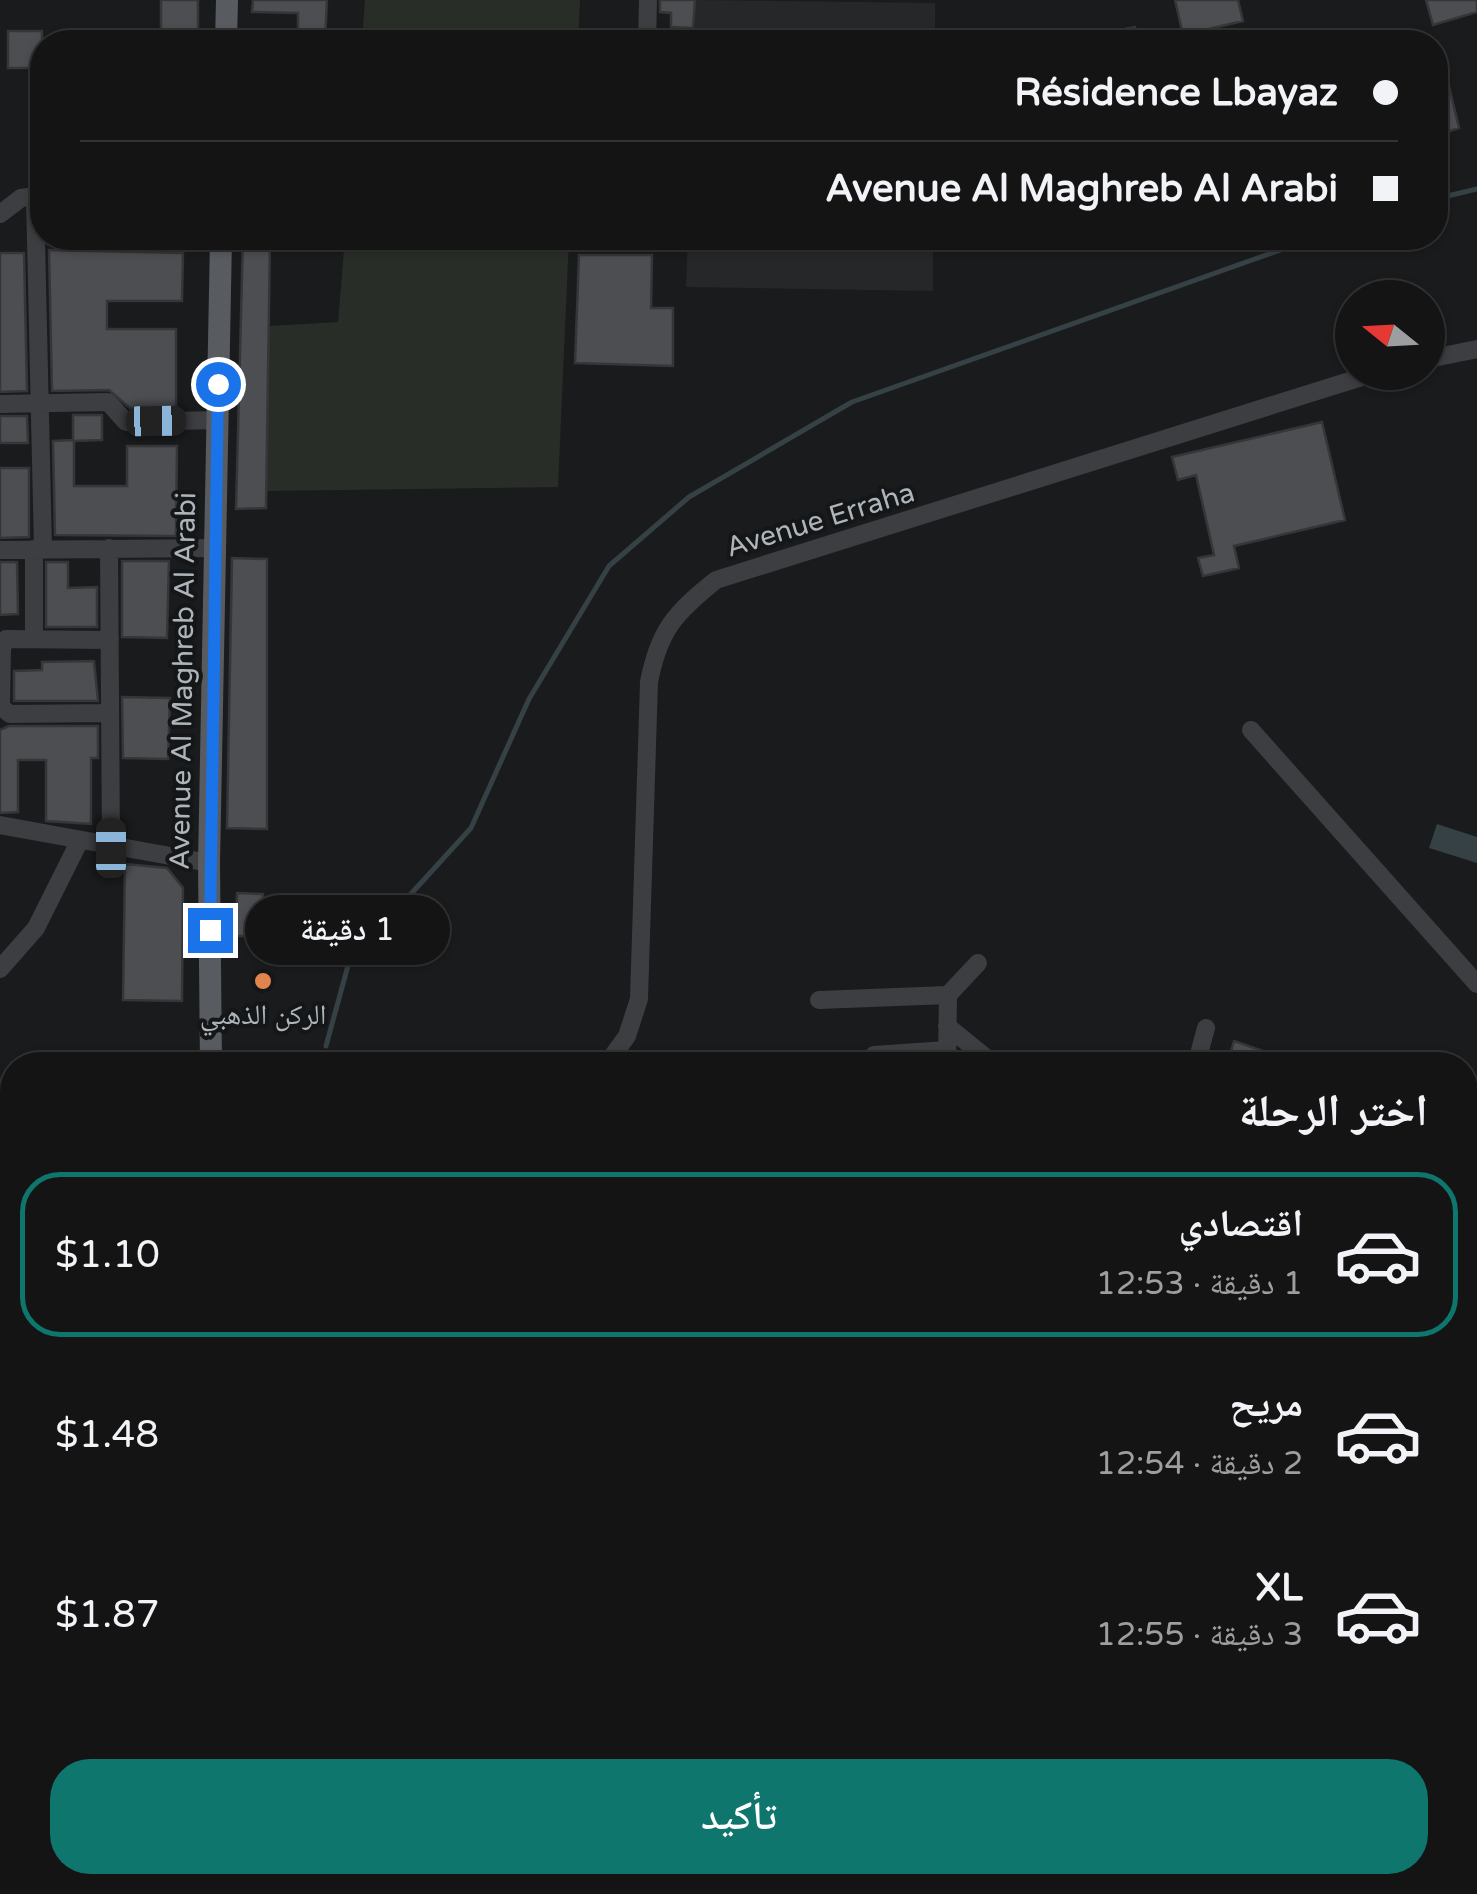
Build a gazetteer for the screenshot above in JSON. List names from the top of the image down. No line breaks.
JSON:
{"streets":{"main road":["Avenue Al Maghreb Al Arabi"],"street":["Avenue Erraha"]},"places":["الركن الذهبي"],"north":"left","page":{"banner":["Résidence Lbayaz","Avenue Al Maghreb Al Arabi"],"bubble":"1 دقيقة","heading":"اختر الرحلة","list":[{"name":"اقتصادي","note":"1 دقيقة · 12:53","value":"$1.10"},{"name":"مريح","note":"2 دقيقة · 12:54","value":"$1.48"},{"name":"XL","note":"3 دقيقة · 12:55","value":"$1.87"}],"buttons":"تأكيد"}}
